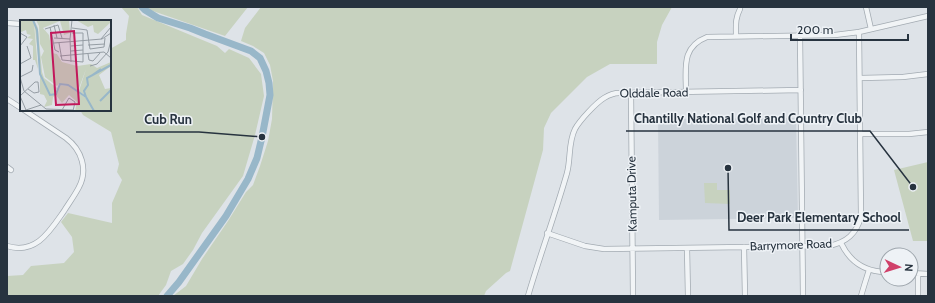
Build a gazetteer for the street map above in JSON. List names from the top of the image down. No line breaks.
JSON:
{"streets":{"street":["Olddale Road","Kamputa Drive","Barrymore Road"]},"crossings":[["Olddale Road","Kamputa Drive"],["Olddale Road","Barrymore Road"],["Kamputa Drive","Barrymore Road"]],"places":["Cub Run","Deer Park Elementary School","Chantilly National Golf and Country Club"],"scale_bar":"200 m","north":"right"}
